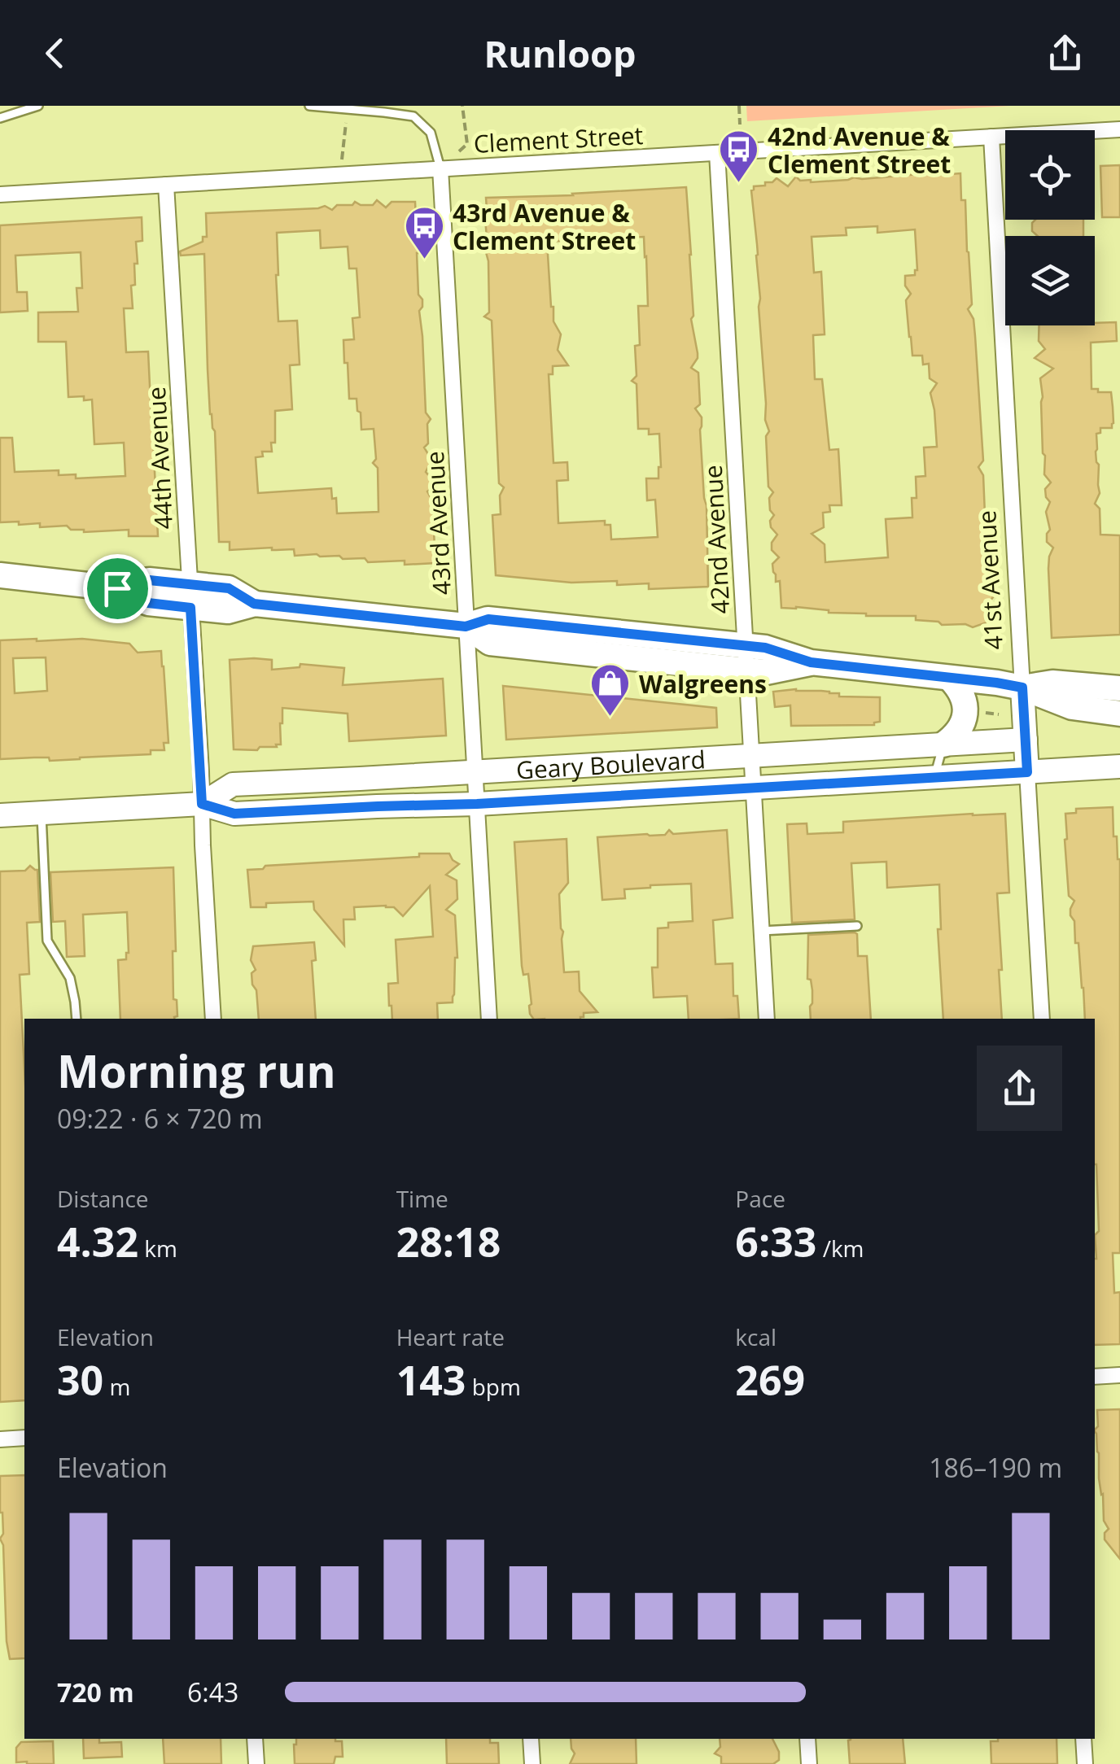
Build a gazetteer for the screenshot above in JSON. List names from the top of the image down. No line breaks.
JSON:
{"streets":{"street":["Clement Street","44th Avenue","43rd Avenue","42nd Avenue","41st Avenue","Geary Boulevard"]},"crossings":[["Clement Street","44th Avenue"],["Clement Street","43rd Avenue"],["Clement Street","42nd Avenue"],["Clement Street","41st Avenue"],["44th Avenue","Geary Boulevard"],["43rd Avenue","Geary Boulevard"],["42nd Avenue","Geary Boulevard"],["41st Avenue","Geary Boulevard"]],"places":{"bus stop":["42nd Avenue & Clement Street","43rd Avenue & Clement Street"],"shop":["Walgreens"]},"page":{"header":"Runloop","heading":["Morning run","09:22 · 6 × 720 m"],"stats":[["Distance","4.32 km"],["Time","28:18"],["Pace","6:33 /km"],["Elevation","30 m"],["Heart rate","143 bpm"],["kcal","269"]],"chart":["Elevation","186–190 m"],"list":[{"name":"720 m","note":"6:43"}]}}
